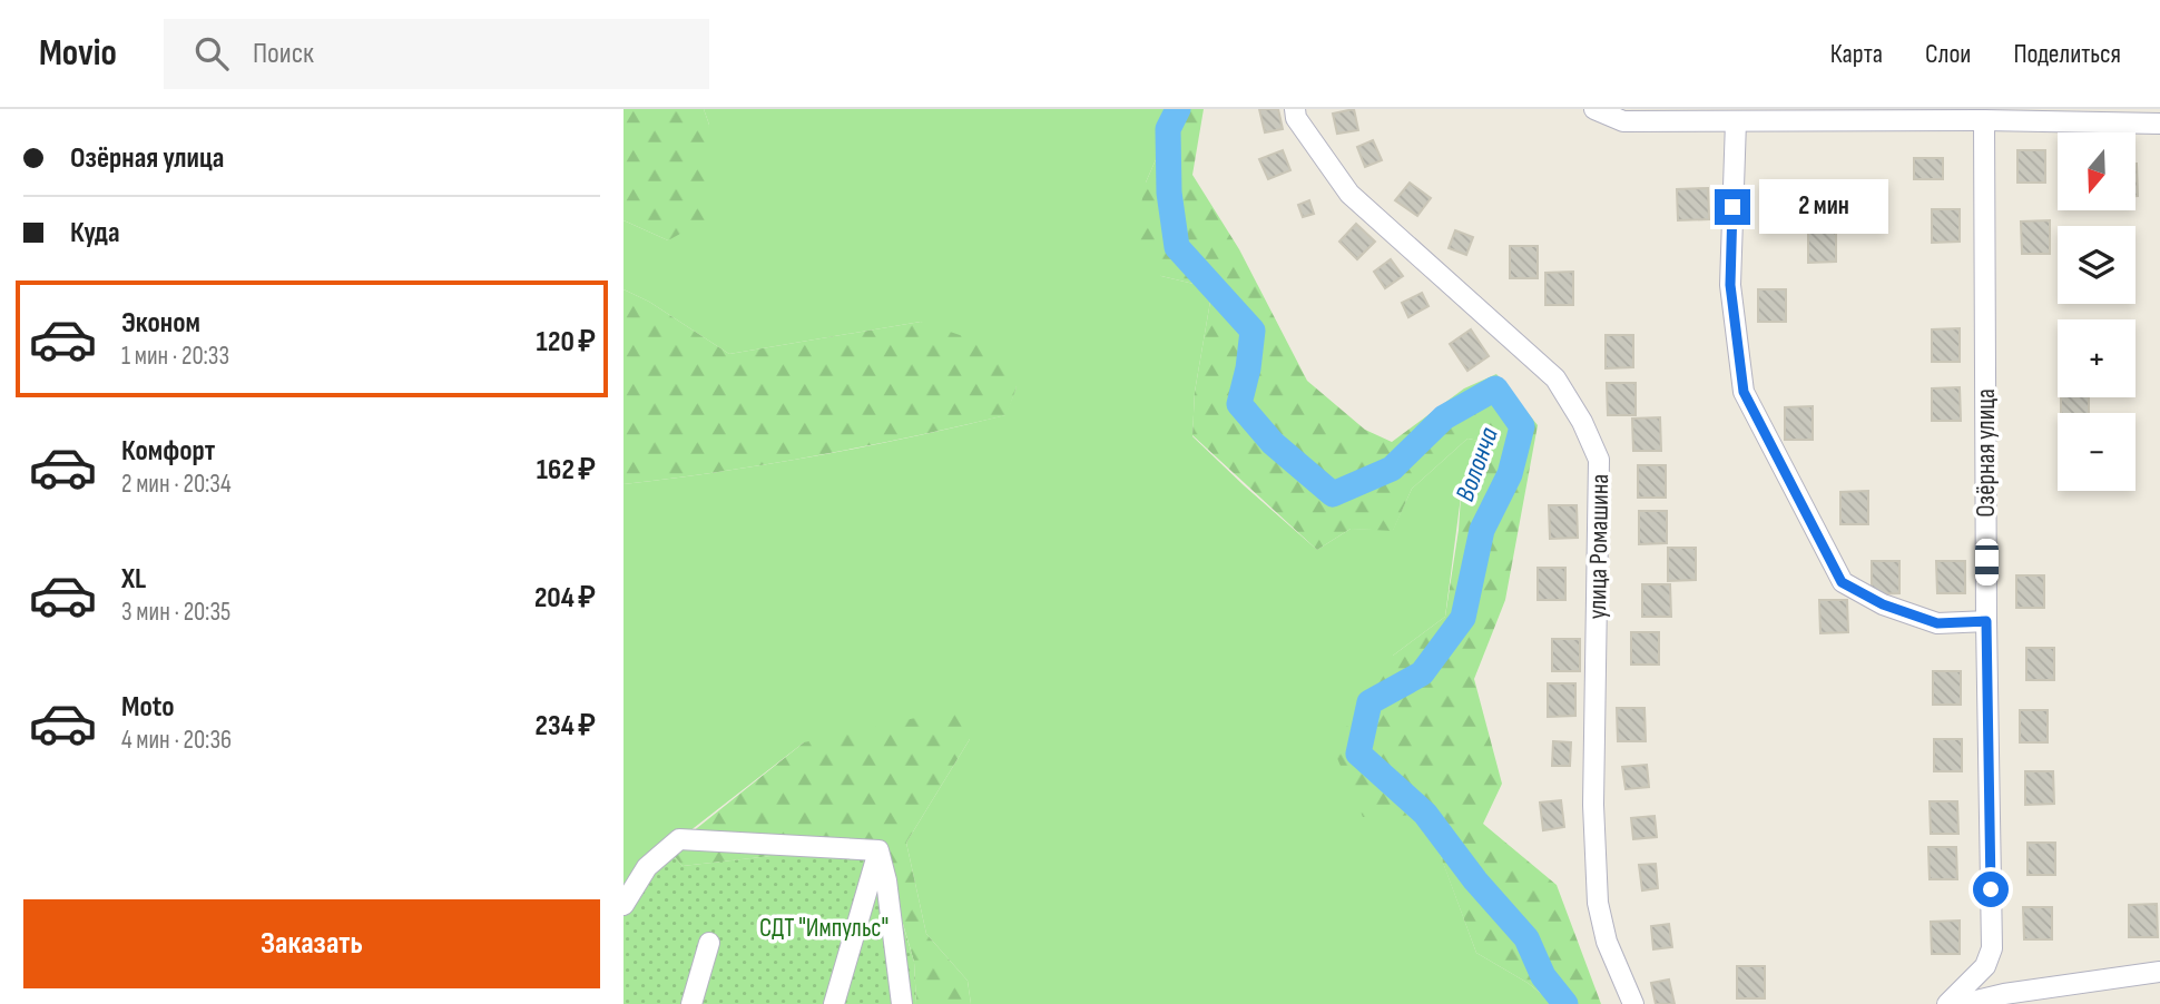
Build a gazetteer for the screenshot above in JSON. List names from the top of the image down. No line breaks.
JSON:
{"streets":{"street":["Озёрная улица","улица Ромашина"]},"water":["Волонча"],"parks":["СДТ \"Импульс\""],"north":"bottom","page":{"header":"Movio","search":"Поиск","nav":["Карта","Слои","Поделиться"],"banner":["Озёрная улица","Куда"],"map_buttons":["+","−"],"bubble":"2 мин","list":[{"name":"Эконом","note":"1 мин · 20:33","value":"120 ₽"},{"name":"Комфорт","note":"2 мин · 20:34","value":"162 ₽"},{"name":"XL","note":"3 мин · 20:35","value":"204 ₽"},{"name":"Moto","note":"4 мин · 20:36","value":"234 ₽"}],"buttons":"Заказать"}}
